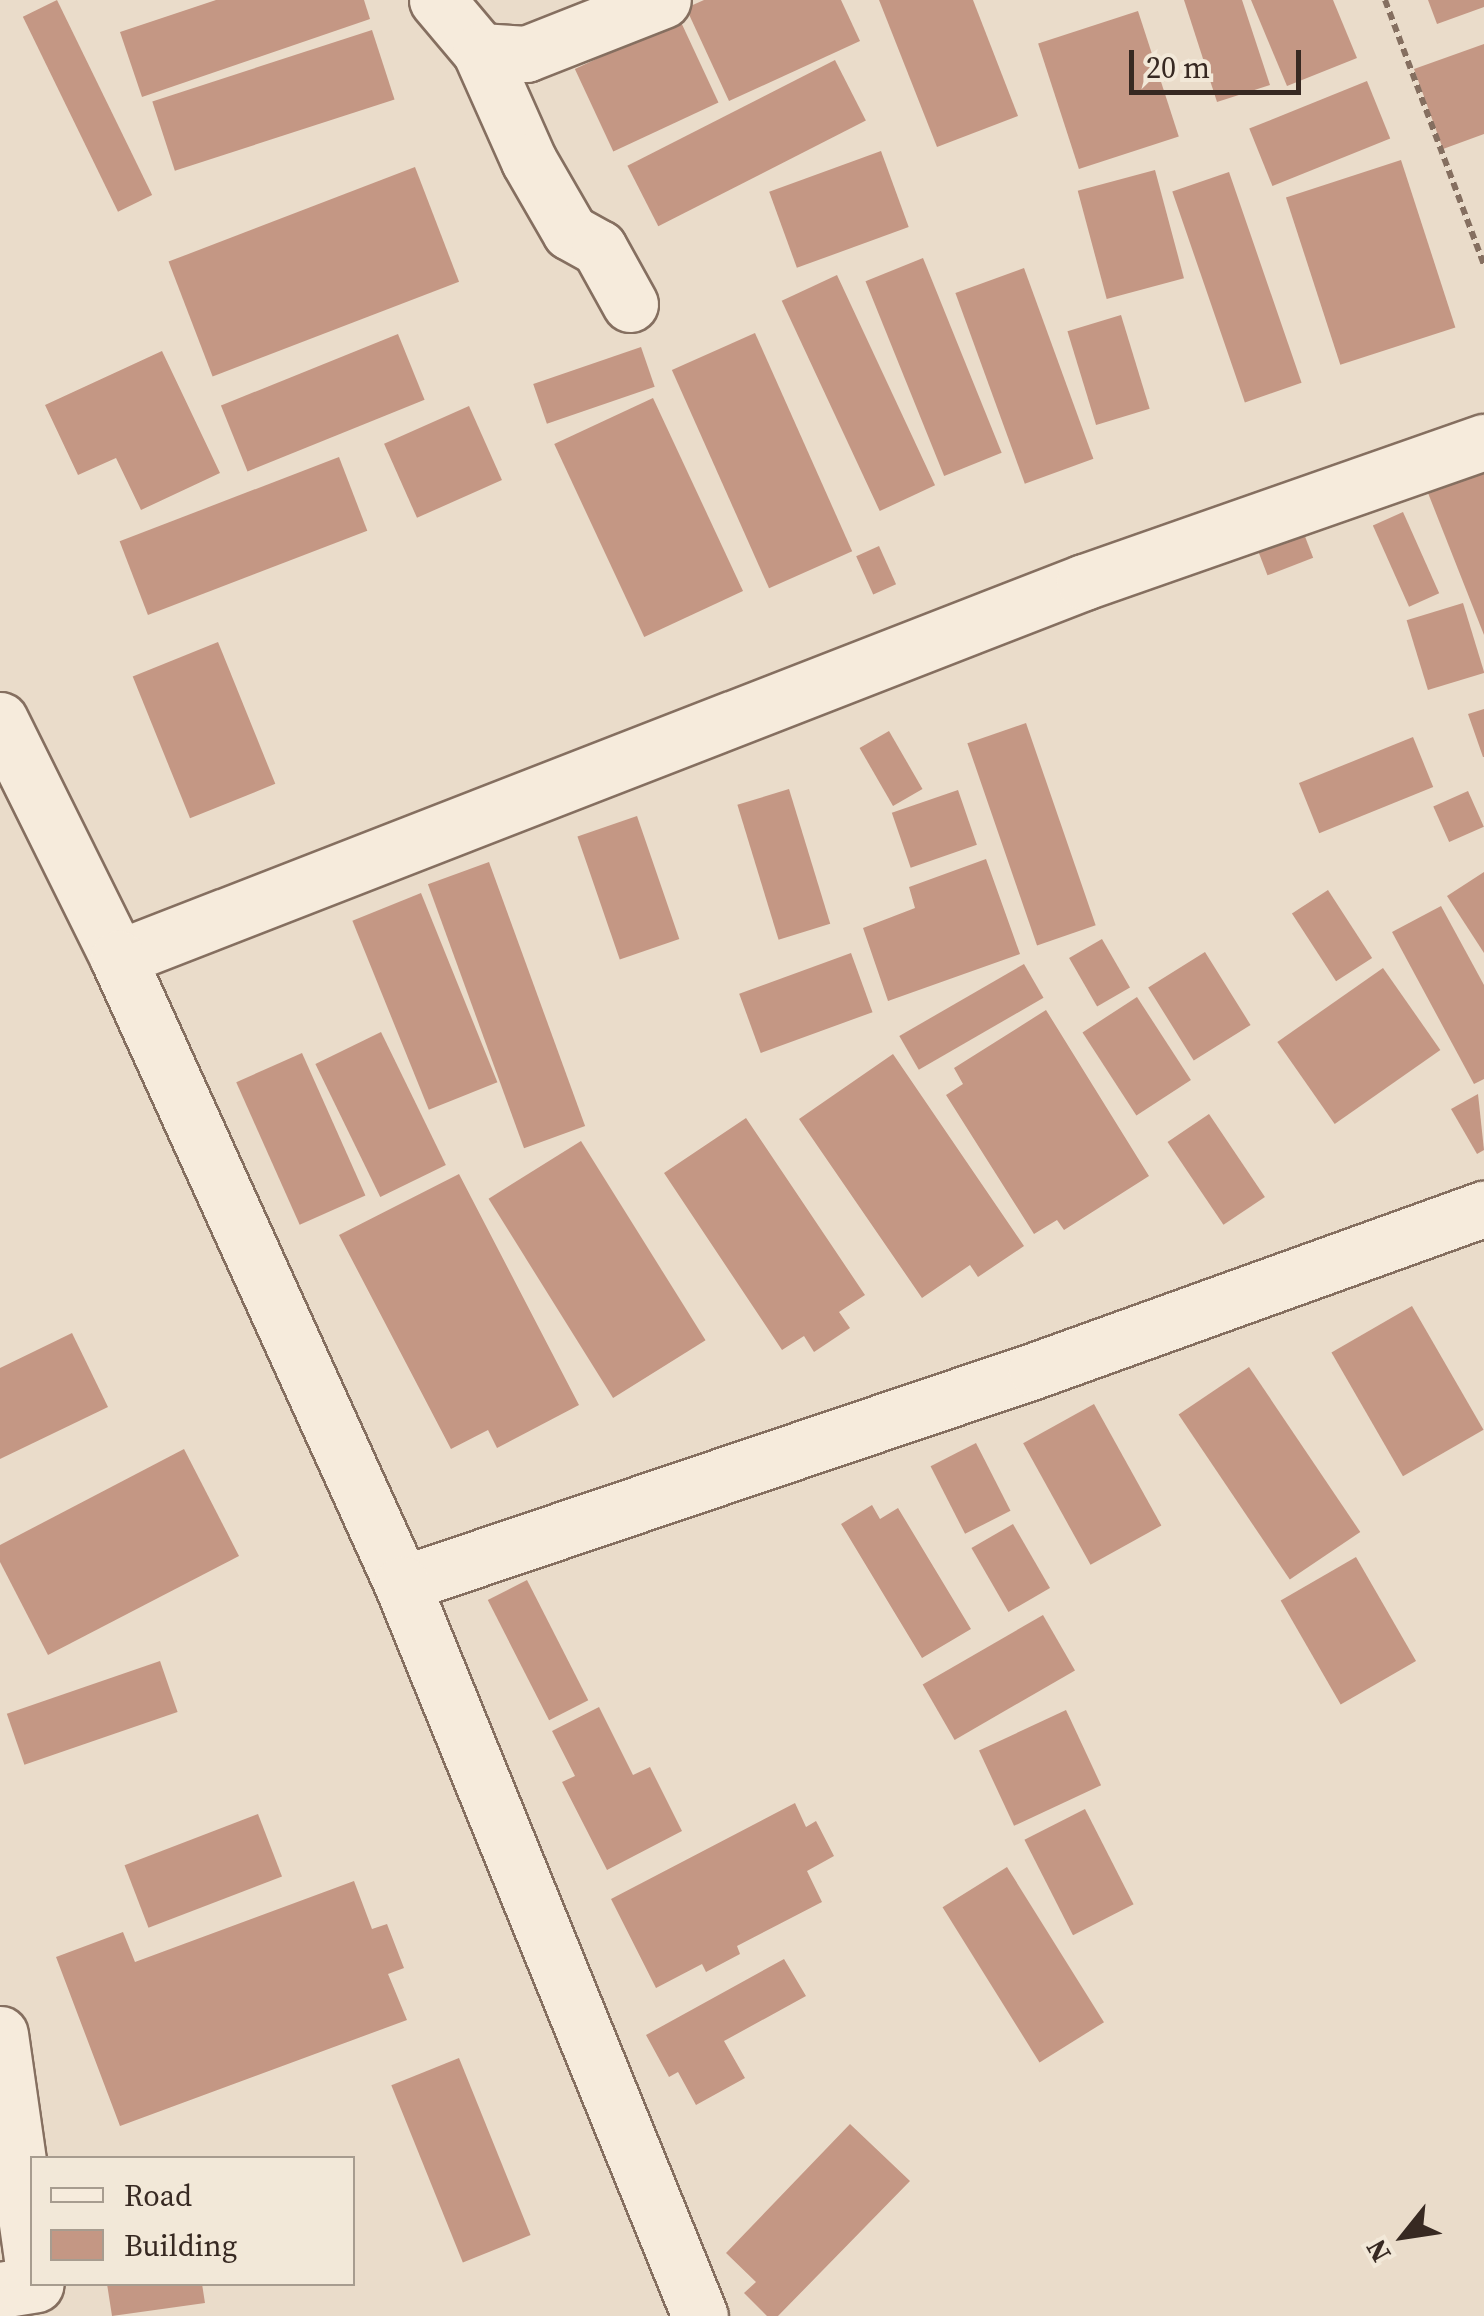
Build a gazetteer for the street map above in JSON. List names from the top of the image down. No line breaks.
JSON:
{"legend":["Road","Building"],"scale_bar":"20 m","north":"bottom left"}
